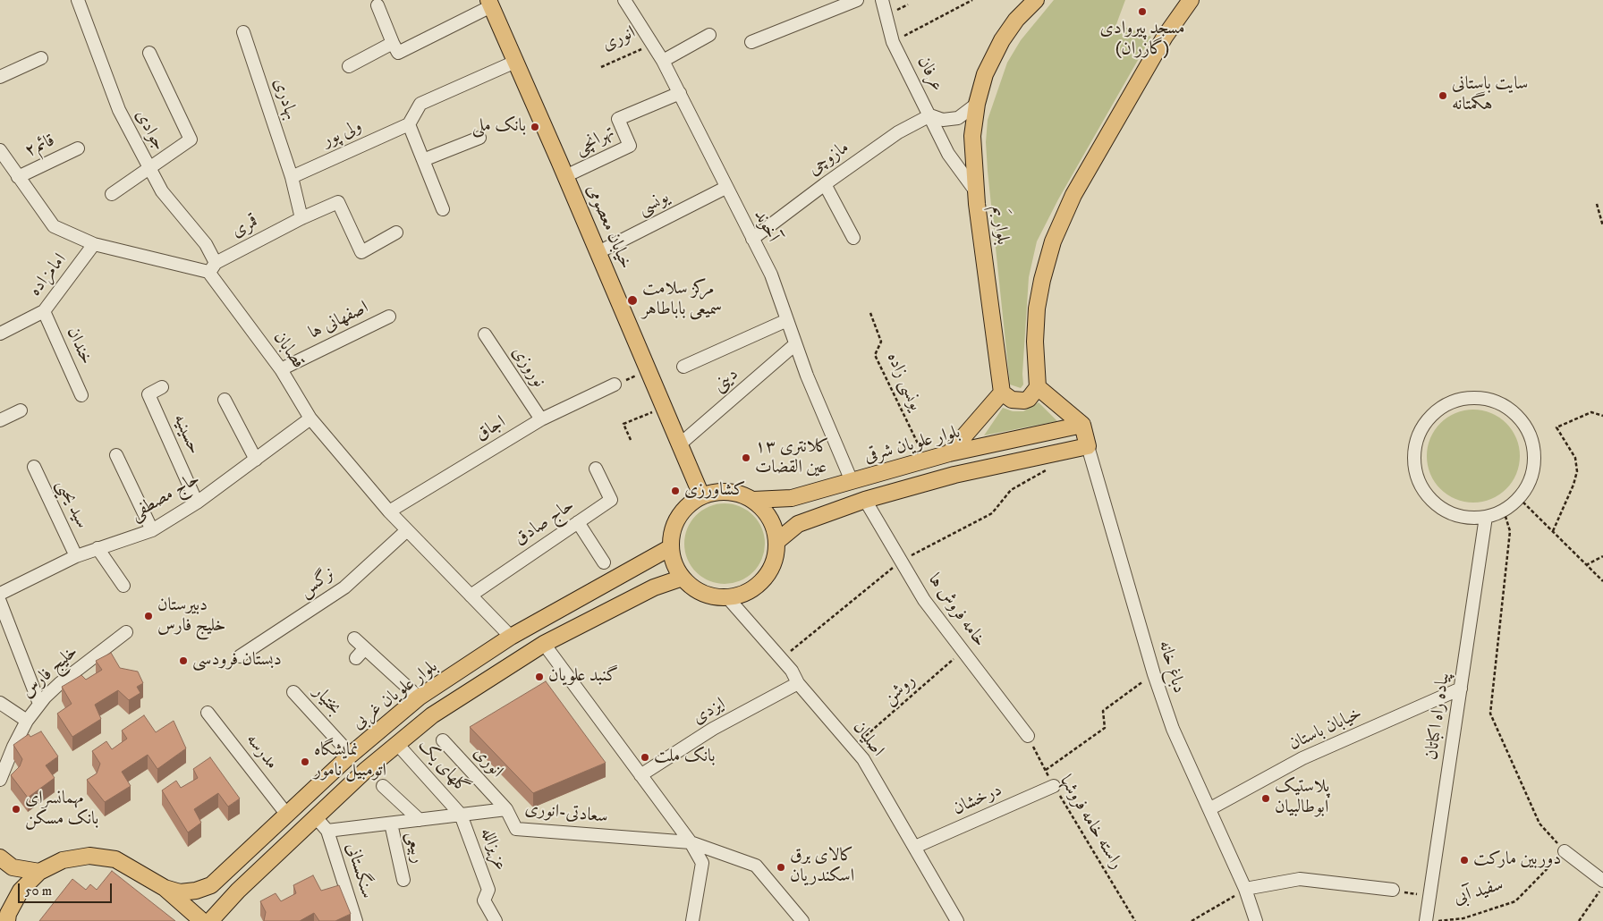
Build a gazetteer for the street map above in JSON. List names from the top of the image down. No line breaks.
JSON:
{"streets":{"main road":["بلوار بَم","خیابان معصومی","بلوار علویان شرقی","بلوار علویان غربی"],"street":["انوری","عرفان","بهادری","جوادی","ولی پور","تهرانچی","قائم۲","مازوچی","یونسی","آخوند","قمری","امامزاده","اصفهانی ها","خندان","قصابان","نوروزی","دینی","اجاق","حسینیه","حاج مصطفی","سید یحیی","حاج صادق","نرگس","خامه فروش ها","دباغ خانه","خلیج فارس","بختیار","ایزدی","پیاده راه اکباتان","خیابان باستان","اصلیان","مدرسه","گلهای یک","درخشان","سعادتی-انوری","ربیعی","عزیزالله","سنگستانی"],"path":["یونسی زاده","روشن","راسته خامه فروشها","سفید آبی"]},"crossings":[["انوری","آخوند"],["انوری","سعادتی-انوری"],["عرفان","مازوچی"],["عرفان","بلوار بَم"],["بهادری","ولی پور"],["بهادری","قمری"],["جوادی","قمری"],["جوادی","قصابان"],["تهرانچی","آخوند"],["تهرانچی","خیابان معصومی"],["مازوچی","آخوند"],["یونسی","آخوند"],["یونسی","خیابان معصومی"],["آخوند","دینی"],["آخوند","بلوار علویان شرقی"],["قمری","قصابان"],["خیابان معصومی","دینی"],["خیابان معصومی","بلوار علویان شرقی"],["خیابان معصومی","بلوار علویان غربی"],["خیابان معصومی","اصلیان"],["امامزاده","خندان"],["اصفهانی ها","قصابان"],["قصابان","اجاق"],["قصابان","حاج مصطفی"],["قصابان","حاج صادق"],["قصابان","نرگس"],["قصابان","بلوار علویان غربی"],["نوروزی","اجاق"],["یونسی زاده","بلوار علویان شرقی"],["حسینیه","حاج مصطفی"],["بلوار علویان شرقی","بلوار علویان غربی"],["بلوار علویان شرقی","اصلیان"],["حاج مصطفی","سید یحیی"],["خامه فروش ها","روشن"],["خامه فروش ها","راسته خامه فروشها"],["دباغ خانه","خیابان باستان"],["روشن","اصلیان"],["بلوار علویان غربی","بختیار"],["بلوار علویان غربی","اصلیان"],["بلوار علویان غربی","مدرسه"],["ایزدی","اصلیان"],["پیاده راه اکباتان","خیابان باستان"],["اصلیان","درخشان"],["گلهای یک","سعادتی-انوری"],["گلهای یک","عزیزالله"],["درخشان","راسته خامه فروشها"],["سعادتی-انوری","ربیعی"],["سعادتی-انوری","عزیزالله"],["سعادتی-انوری","سنگستانی"]],"places":["مسجد پیروادی (گازران)","سایت باستانی هگمتانه","بانک ملی","مرکز سلامت سمیعی باباطاهر","کلانتری ۱۳ عین القضات","کشاورزی","دبیرستان خلیج فارس","دبستان فرودسی","گنبد علویان","بانک ملت","نمایشگاه اتومبیل نامور","پلاستیک ابوطالبیان","مهمانسرای بانک مسکن","دوربین مارکت","کالای برق اسکندریان"],"scale_bar":"50 m"}
